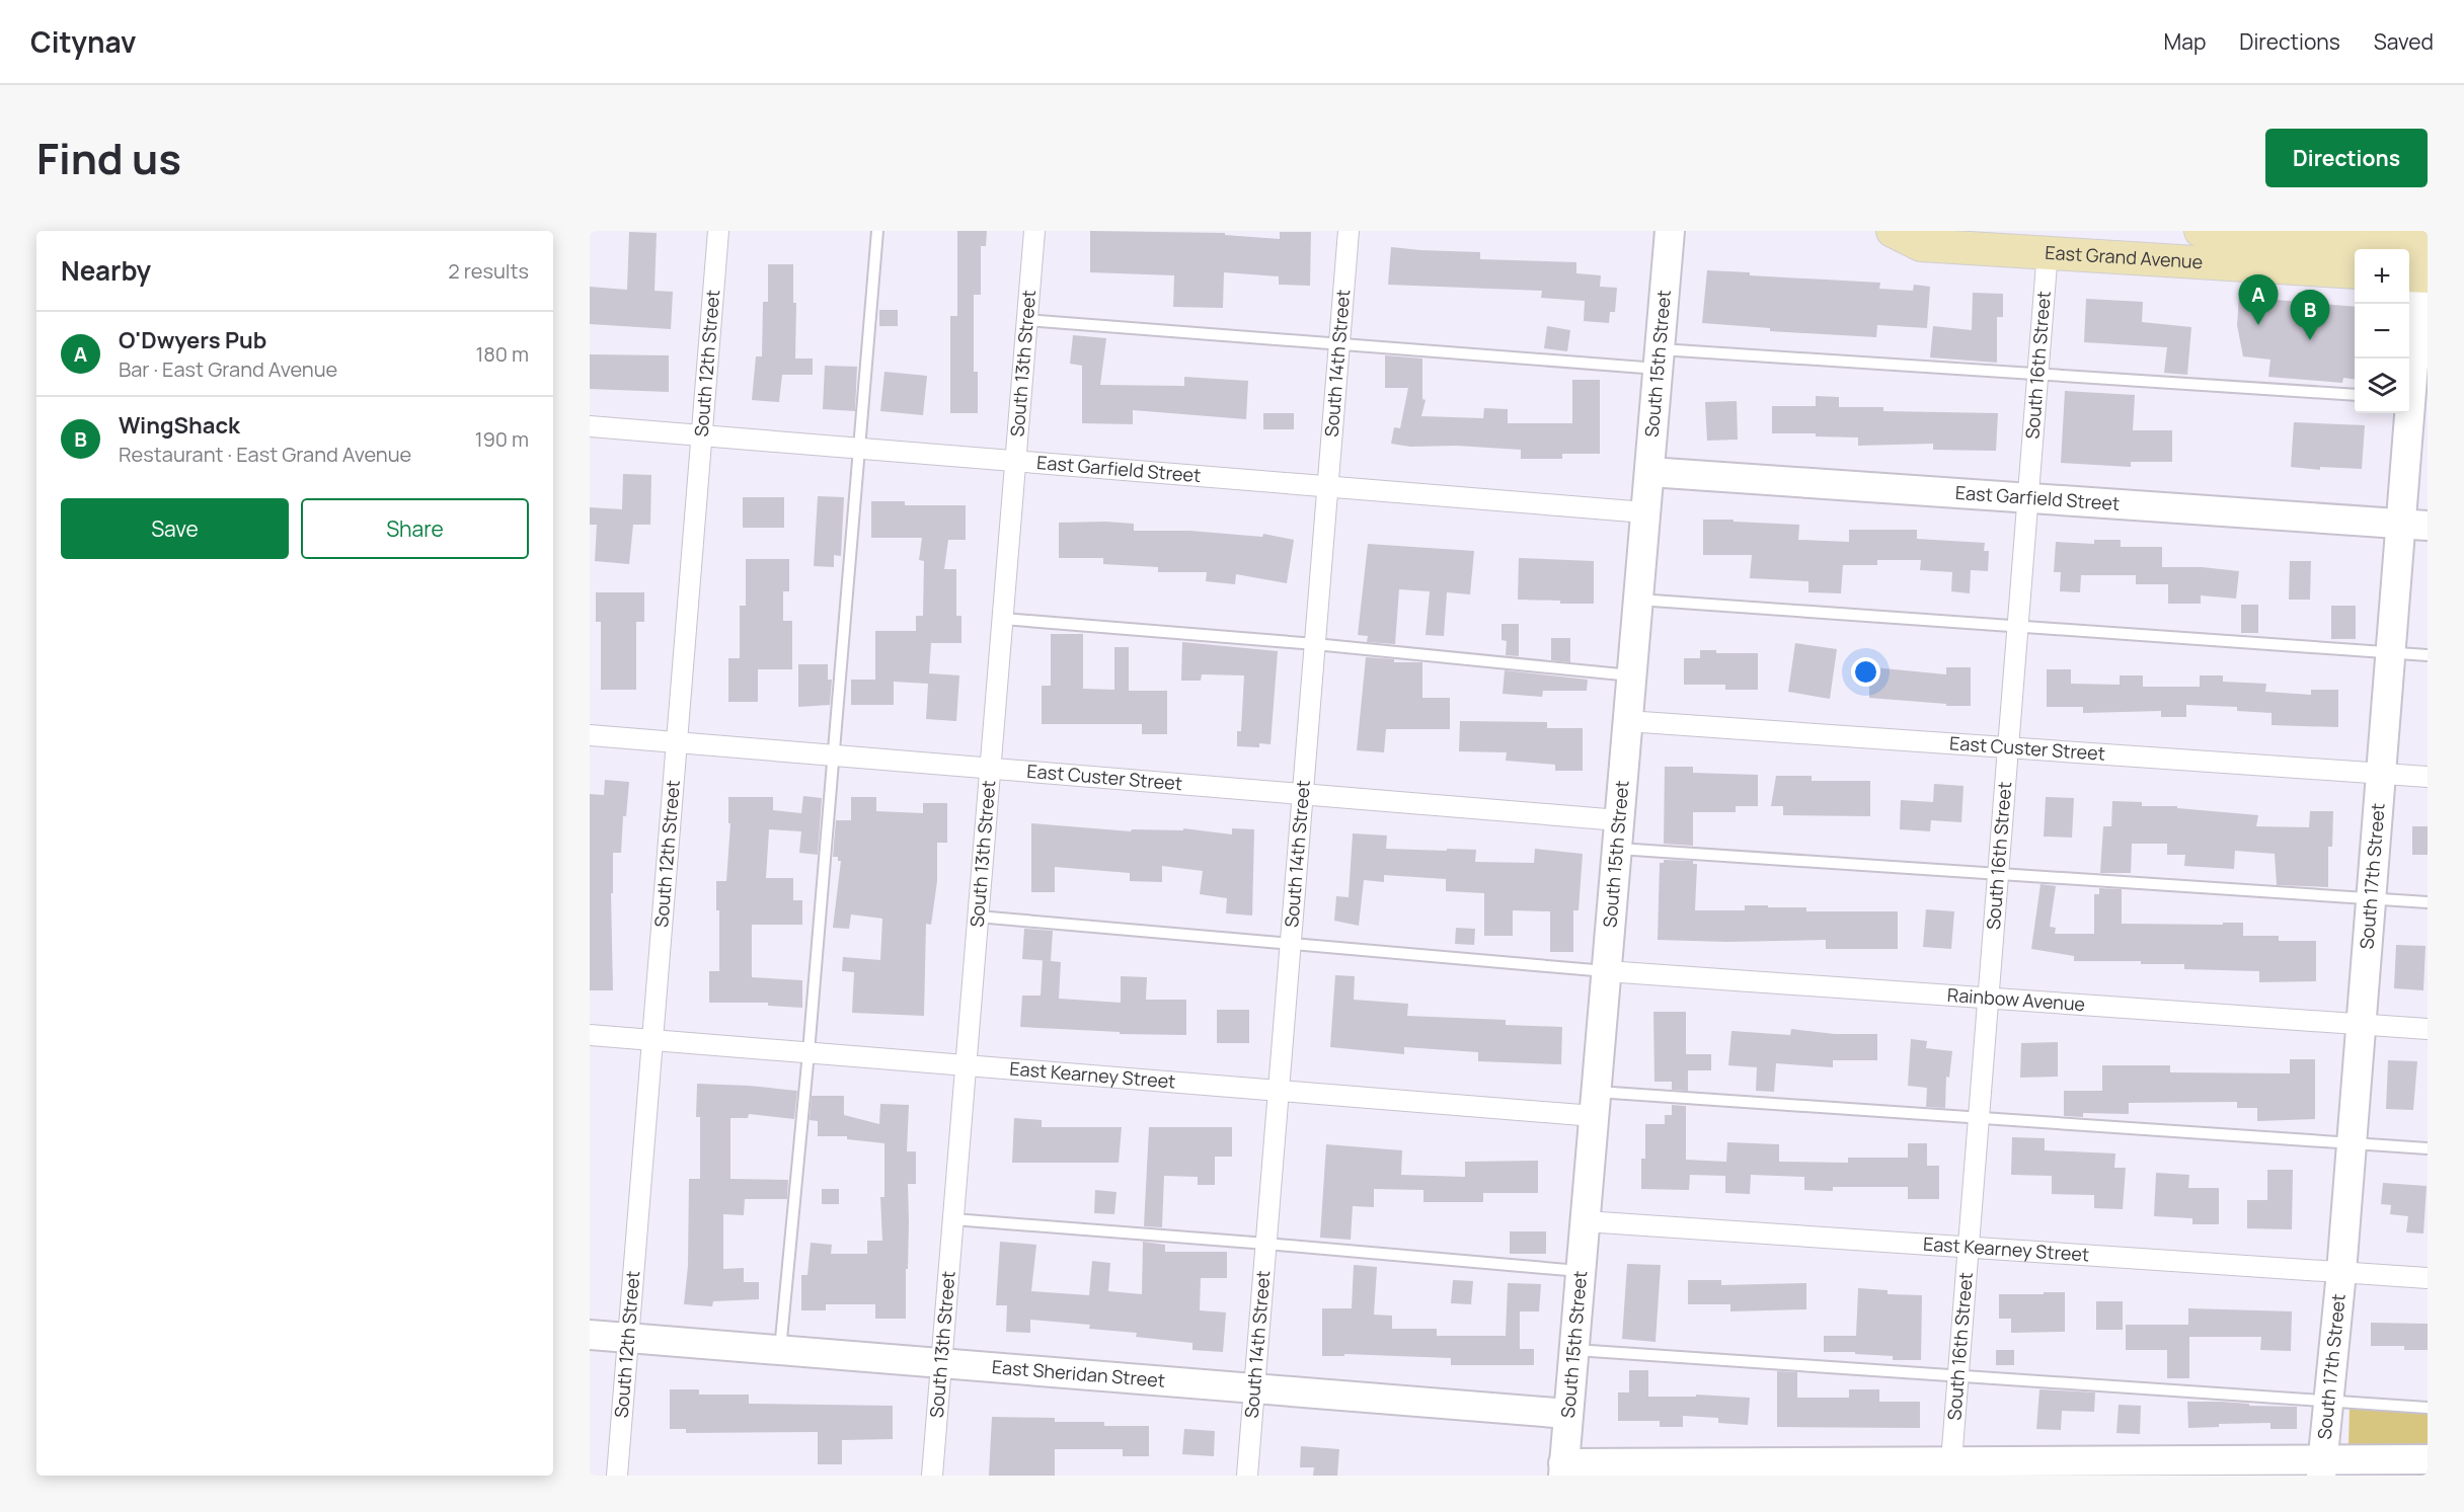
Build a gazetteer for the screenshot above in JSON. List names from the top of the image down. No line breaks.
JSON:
{"streets":{"main road":["East Grand Avenue"],"street":["South 12th Street","South 13th Street","South 14th Street","South 15th Street","South 16th Street","East Garfield Street","East Custer Street","South 17th Street","Rainbow Avenue","East Kearney Street","East Sheridan Street"]},"crossings":[["East Grand Avenue","South 16th Street"],["South 12th Street","East Garfield Street"],["South 12th Street","East Custer Street"],["South 12th Street","East Kearney Street"],["South 12th Street","East Sheridan Street"],["South 13th Street","East Garfield Street"],["South 13th Street","East Custer Street"],["South 13th Street","East Kearney Street"],["South 13th Street","East Sheridan Street"],["South 14th Street","East Garfield Street"],["South 14th Street","East Custer Street"],["South 14th Street","East Kearney Street"],["South 14th Street","East Sheridan Street"],["South 15th Street","East Garfield Street"],["South 15th Street","East Custer Street"],["South 15th Street","Rainbow Avenue"],["South 15th Street","East Kearney Street"],["South 15th Street","East Sheridan Street"],["South 16th Street","East Garfield Street"],["South 16th Street","East Custer Street"],["South 16th Street","Rainbow Avenue"],["South 16th Street","East Kearney Street"],["East Garfield Street","South 17th Street"],["East Custer Street","South 17th Street"],["South 17th Street","Rainbow Avenue"],["South 17th Street","East Kearney Street"]],"page":{"header":"Citynav","nav":["Map","Directions","Saved"],"title":"Find us","buttons":["Directions",["Save","Share"]],"heading":["Nearby","2 results"],"map_buttons":["+","−"],"pins":["A","B"],"list":[{"mark":"A","name":"O'Dwyers Pub","note":"Bar · East Grand Avenue","value":"180 m"},{"mark":"B","name":"WingShack","note":"Restaurant · East Grand Avenue","value":"190 m"}]}}
